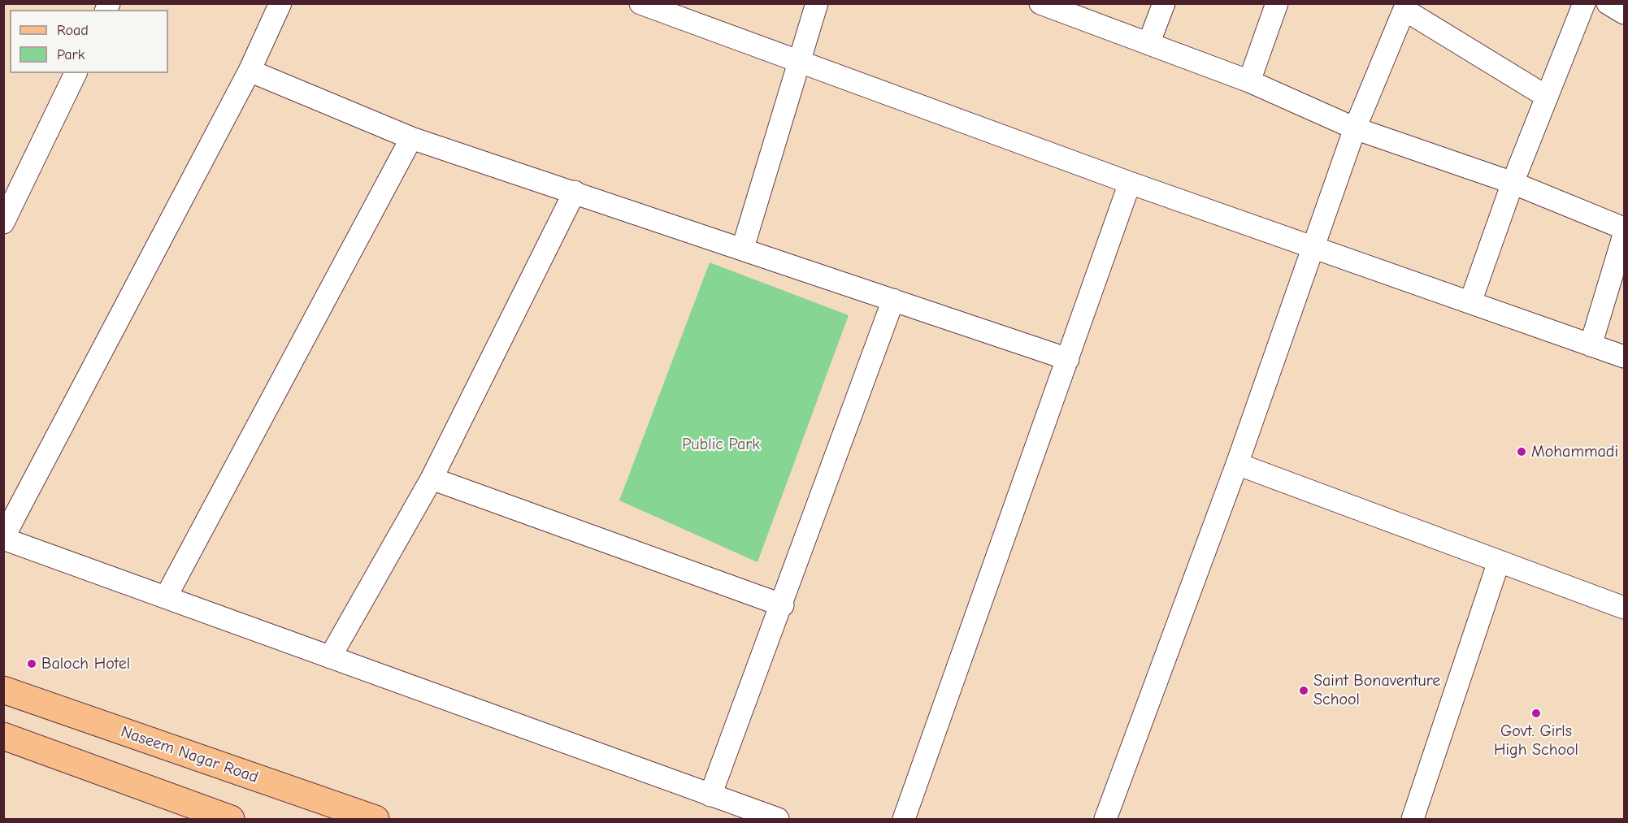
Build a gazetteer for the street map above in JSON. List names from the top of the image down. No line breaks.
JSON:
{"streets":{"main road":["Naseem Nagar Road"]},"parks":["Public Park"],"places":["Mohammadi","Baloch Hotel","Saint Bonaventure School","Govt. Girls High School"],"legend":["Road","Park"]}
